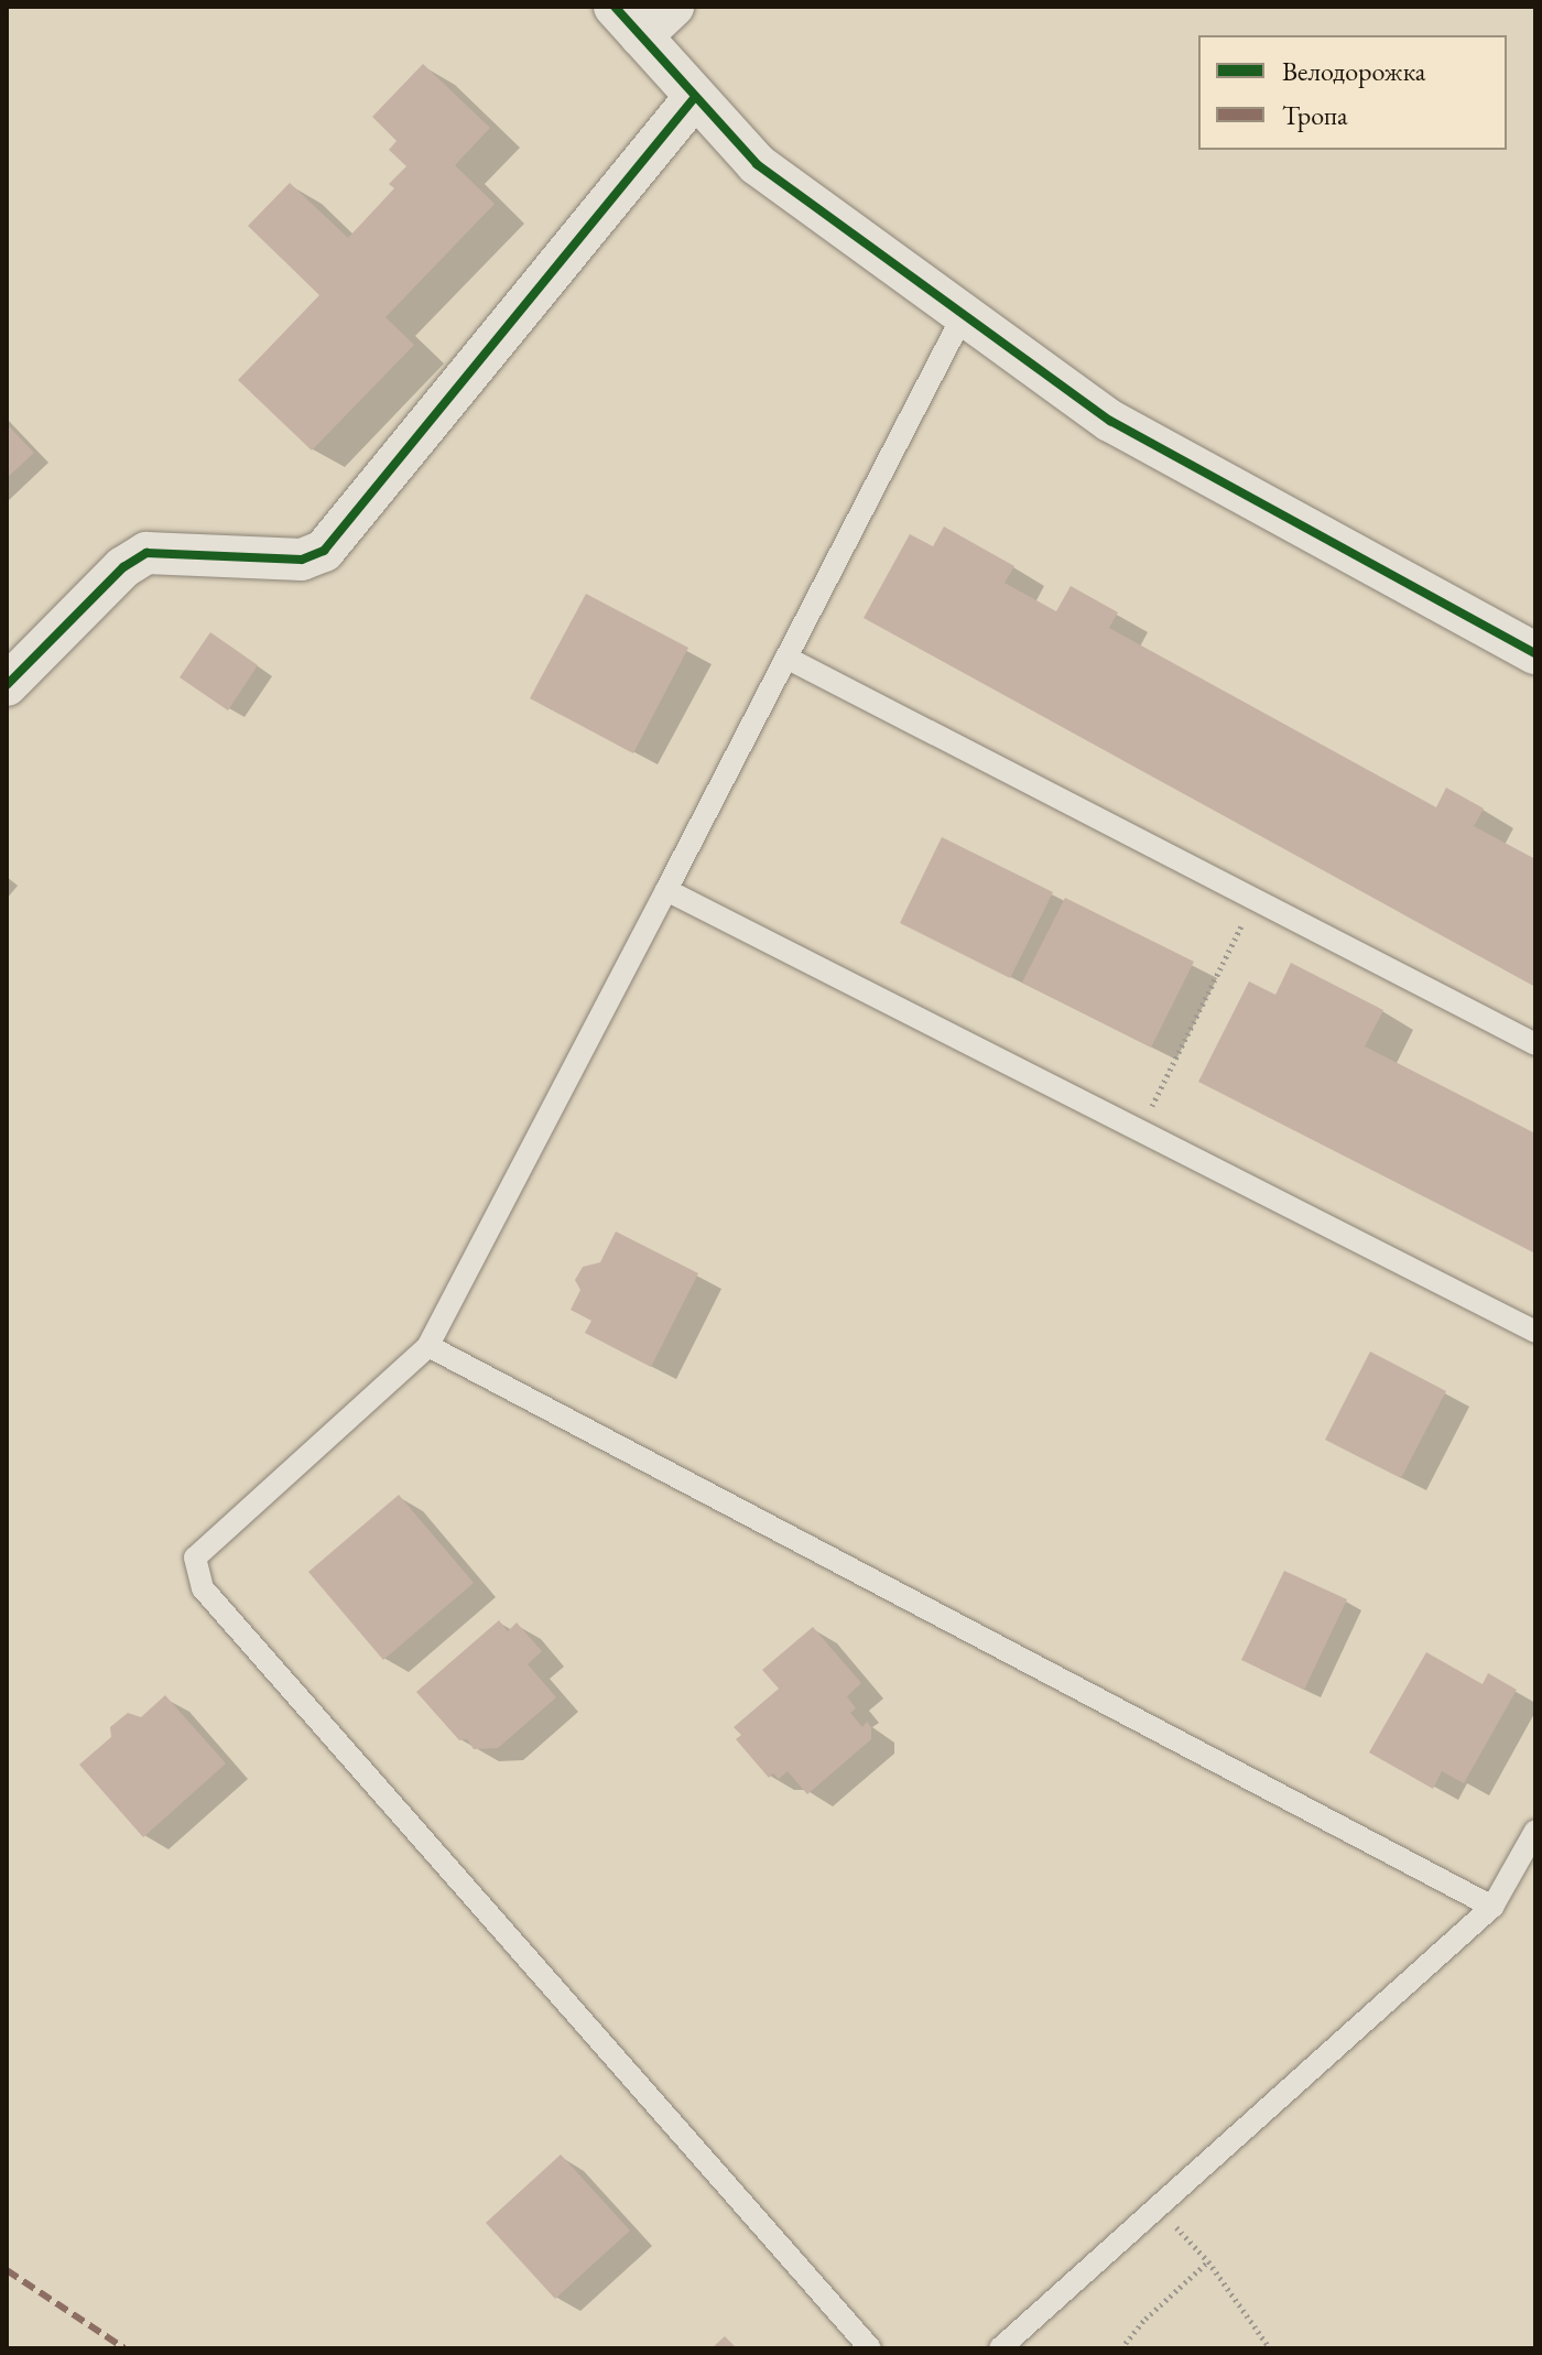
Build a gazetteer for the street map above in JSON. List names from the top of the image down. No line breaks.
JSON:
{"legend":["Велодорожка","Тропа"]}
